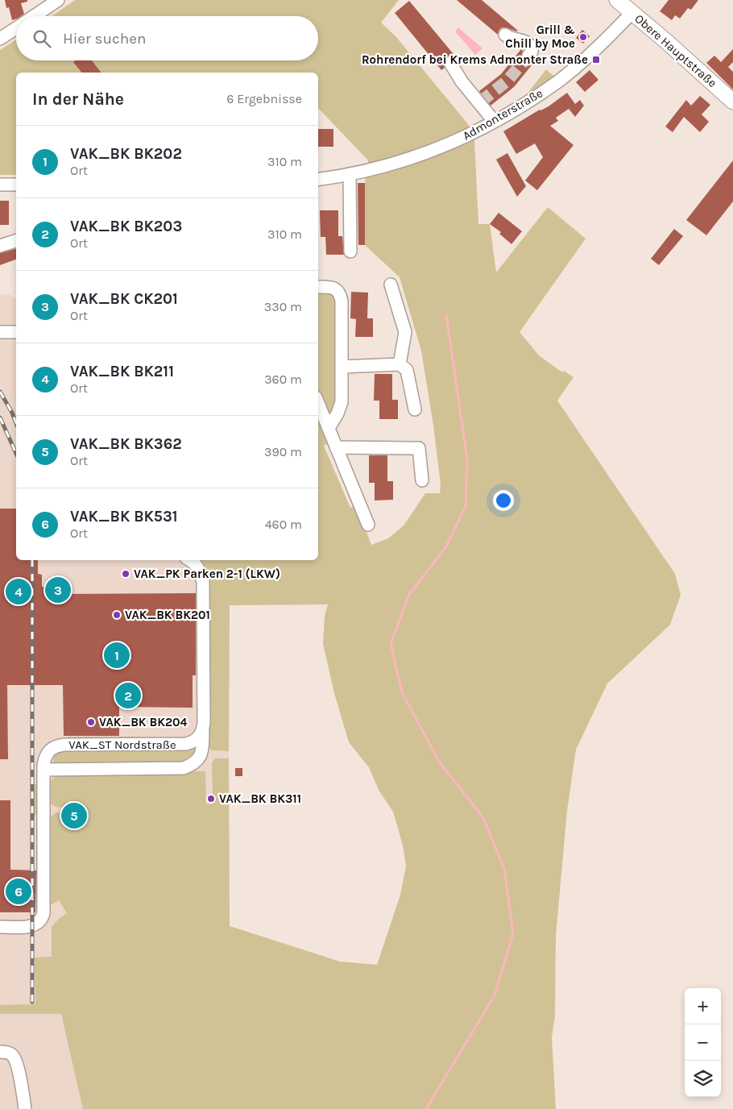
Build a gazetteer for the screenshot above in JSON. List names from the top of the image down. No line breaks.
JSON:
{"streets":{"main road":["Obere Hauptstraße"],"street":["Admonterstraße","VAK_ST Nordstraße"]},"crossings":[["Obere Hauptstraße","Admonterstraße"]],"places":{"other":["Grill & Chill by Moe","VAK_PK Parken 2-1 (LKW)","VAK_BK BK201","VAK_BK BK204","VAK_BK BK311"],"transit":["Rohrendorf bei Krems Admonter Straße"]},"page":{"search":"Hier suchen","heading":["In der Nähe","6 Ergebnisse"],"list":[{"mark":"1","name":"VAK_BK BK202","note":"Ort","value":"310 m"},{"mark":"2","name":"VAK_BK BK203","note":"Ort","value":"310 m"},{"mark":"3","name":"VAK_BK CK201","note":"Ort","value":"330 m"},{"mark":"4","name":"VAK_BK BK211","note":"Ort","value":"360 m"},{"mark":"5","name":"VAK_BK BK362","note":"Ort","value":"390 m"},{"mark":"6","name":"VAK_BK BK531","note":"Ort","value":"460 m"}],"pins":["3","4","1","2","5","6"],"map_buttons":["+","−"]}}
